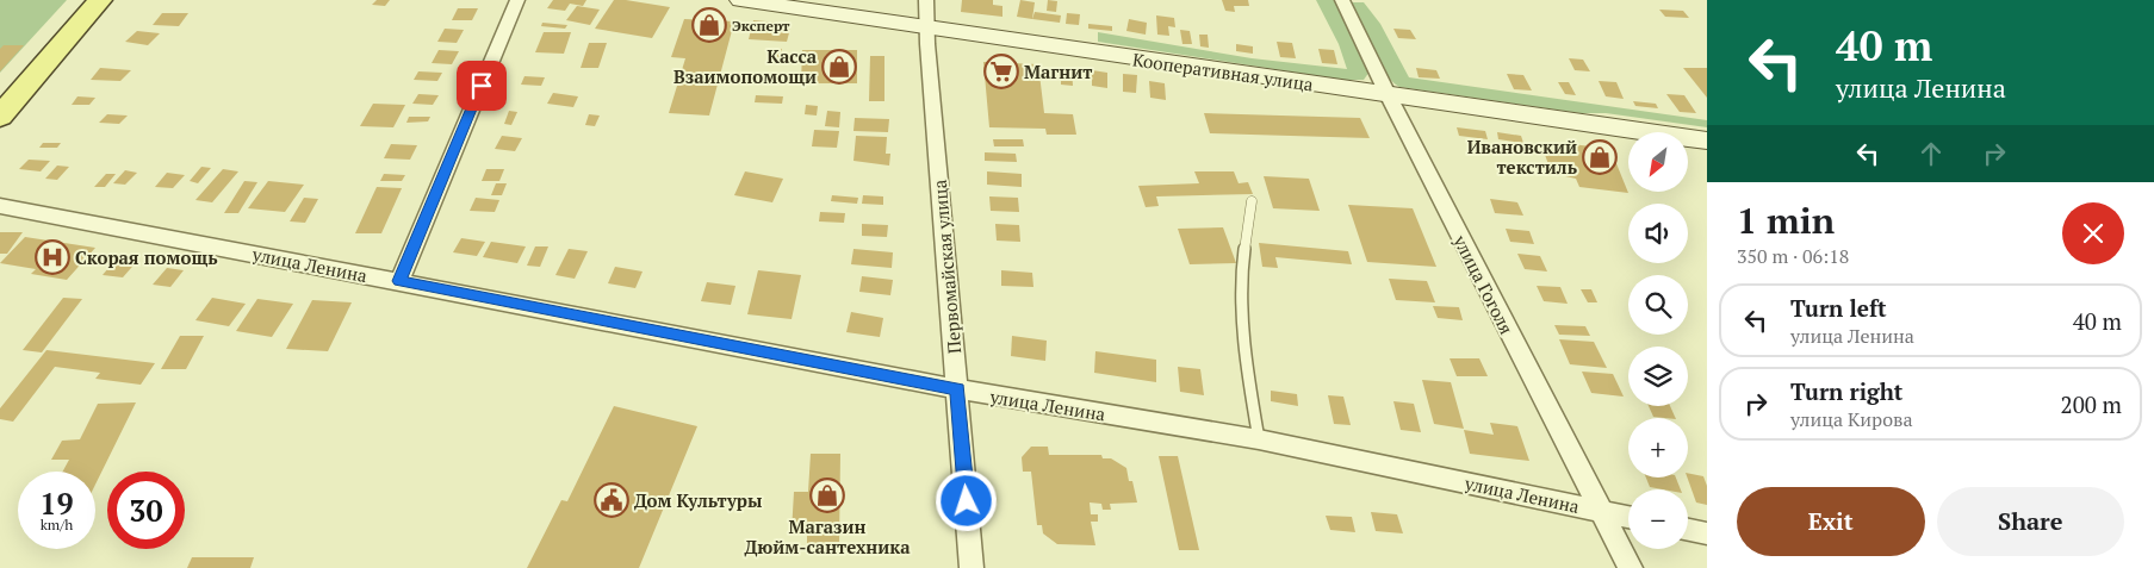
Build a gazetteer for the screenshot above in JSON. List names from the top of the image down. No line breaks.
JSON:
{"streets":{"street":["Кооперативная улица","улица Ленина","Первомайская улица","улица Гоголя"]},"crossings":[["Кооперативная улица","Первомайская улица"],["Кооперативная улица","улица Гоголя"],["улица Ленина","Первомайская улица"],["улица Ленина","улица Гоголя"]],"places":{"shop":["Эксперт","Касса Взаимопомощи","Ивановский текстиль","Магазин Дюйм-сантехника"],"supermarket":["Магнит"],"hospital":["Скорая помощь"],"public building":["Дом Культуры"]},"north":"bottom left","page":{"turn":["40 m","улица Ленина"],"map_buttons":["+","−"],"heading":["1 min","350 m · 06:18"],"list":[{"name":"Turn left","note":"улица Ленина","value":"40 m"},{"name":"Turn right","note":"улица Кирова","value":"200 m"}],"speed":"19 km/h","limit":"30","buttons":["Exit","Share"]}}
